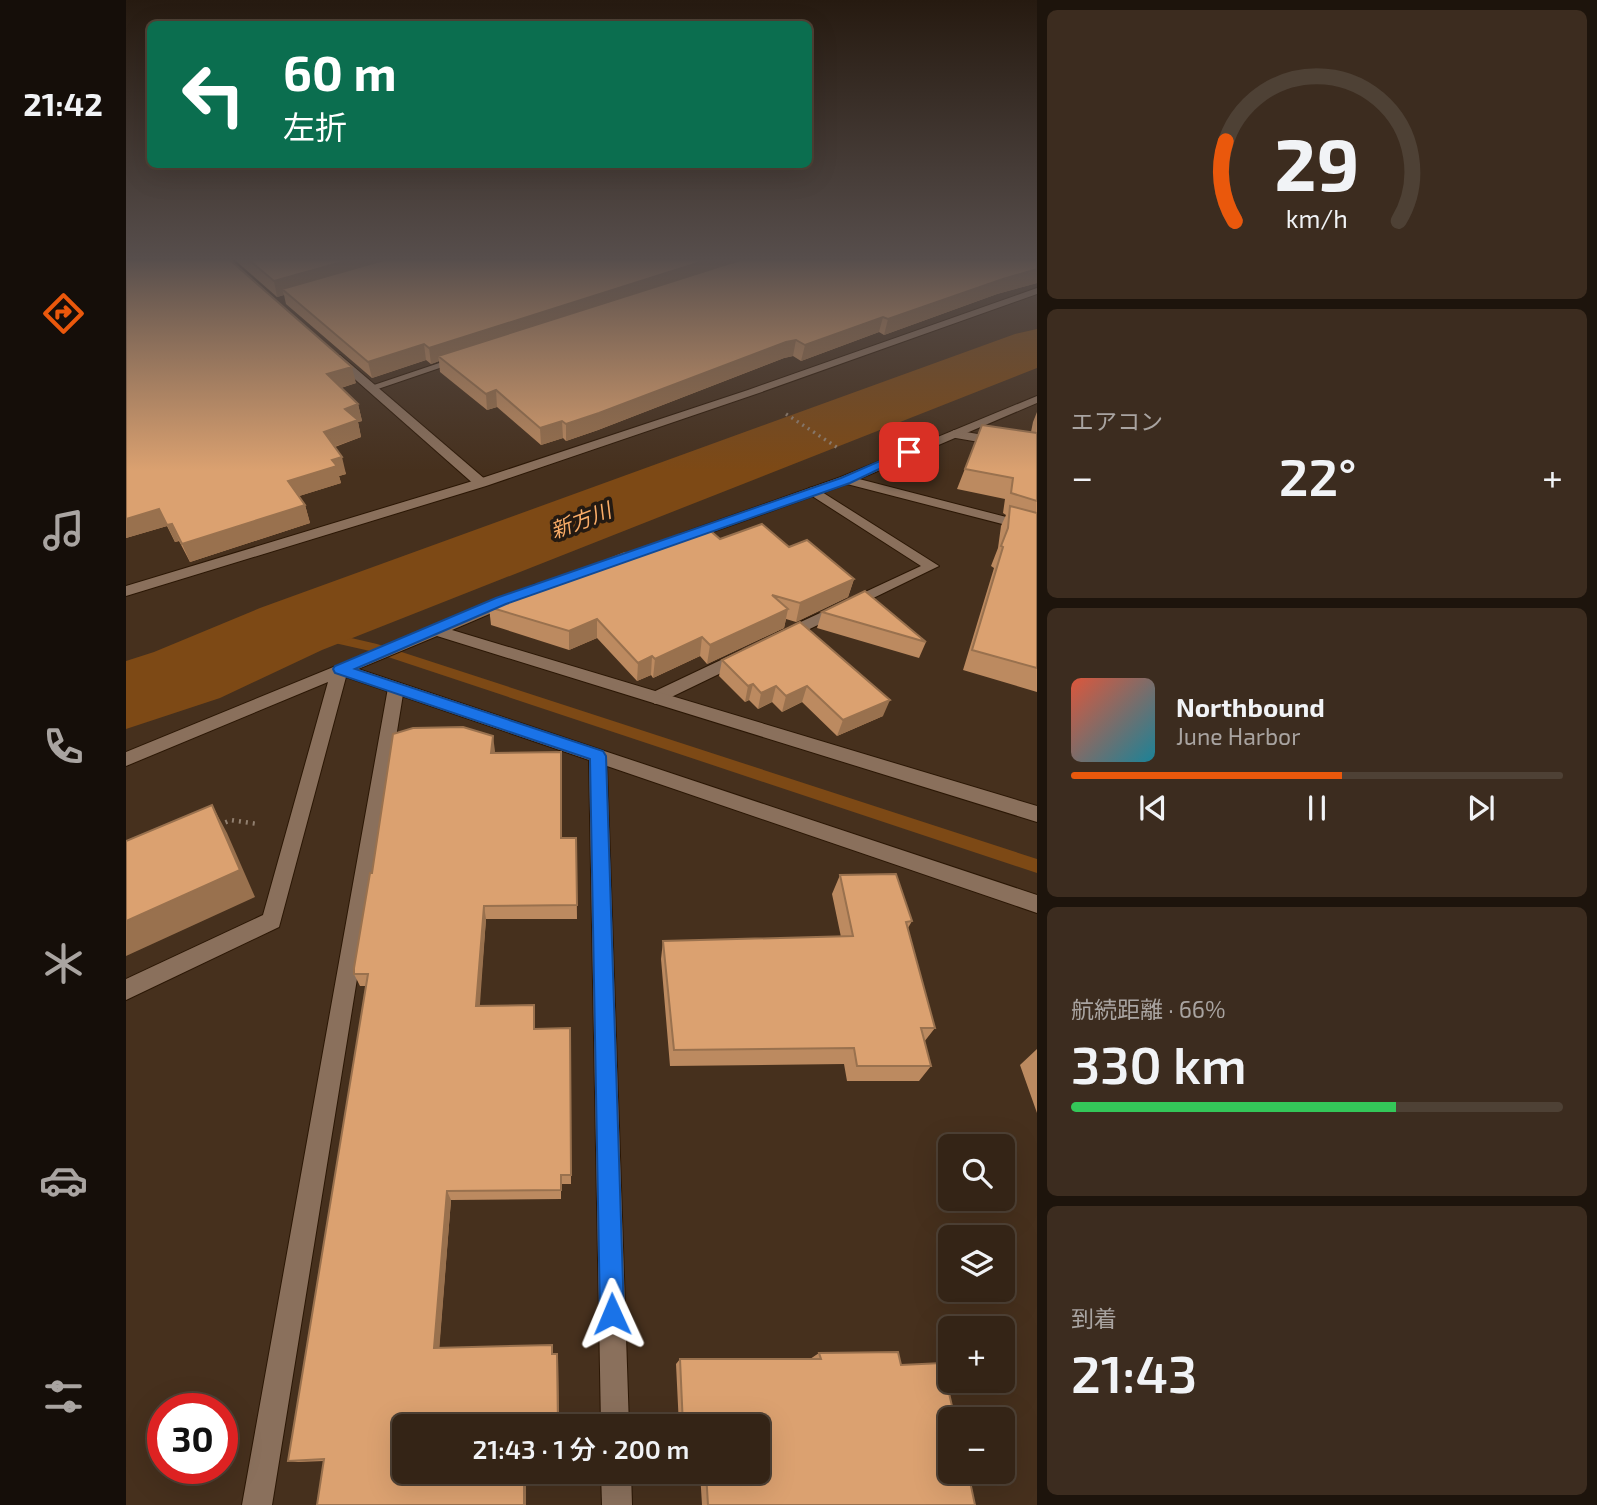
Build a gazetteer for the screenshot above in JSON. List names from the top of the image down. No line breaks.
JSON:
{"water":["新方川"],"page":{"tabs":"21:42","turn":["60 m","左折"],"tile":["エアコン",["航続距離 · 66%","330 km"],["到着","21:43"]],"heat":["−","22°","+"],"song":["Northbound","June Harbor"],"map_buttons":["+","−"],"limit":"30","trip":"21:43 · 1 分 · 200 m","gauge":["29","km/h"]}}
